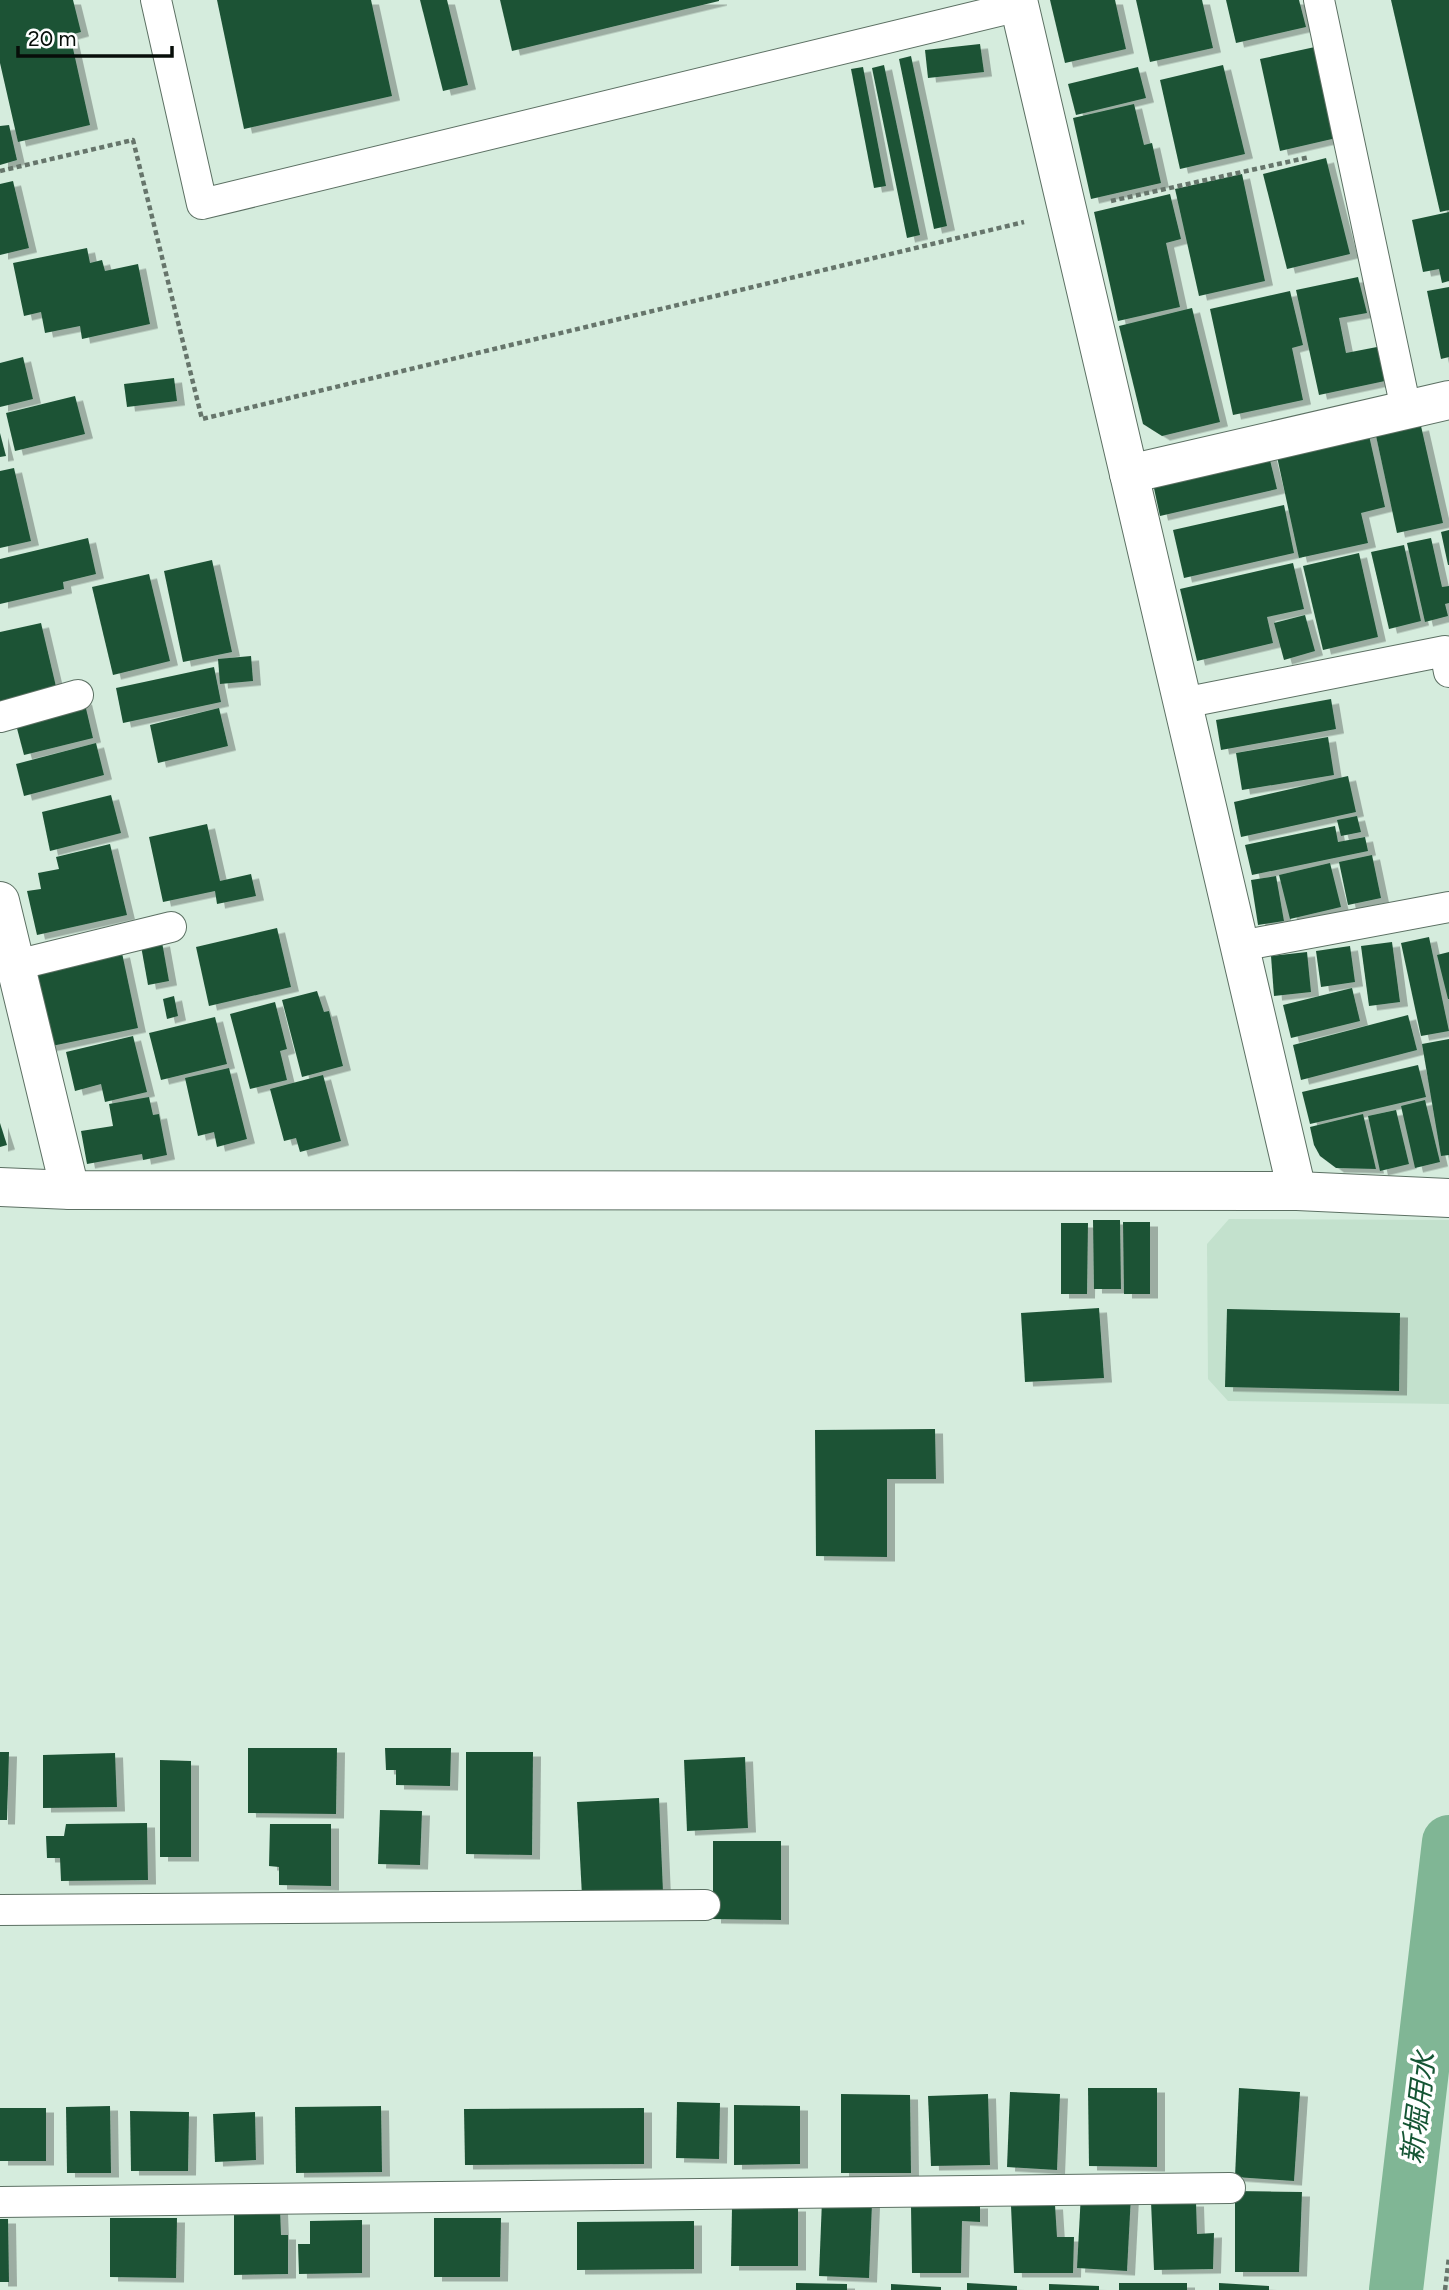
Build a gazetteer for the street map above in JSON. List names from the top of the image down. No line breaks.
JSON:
{"water":["新堀用水"],"scale_bar":"20 m"}
